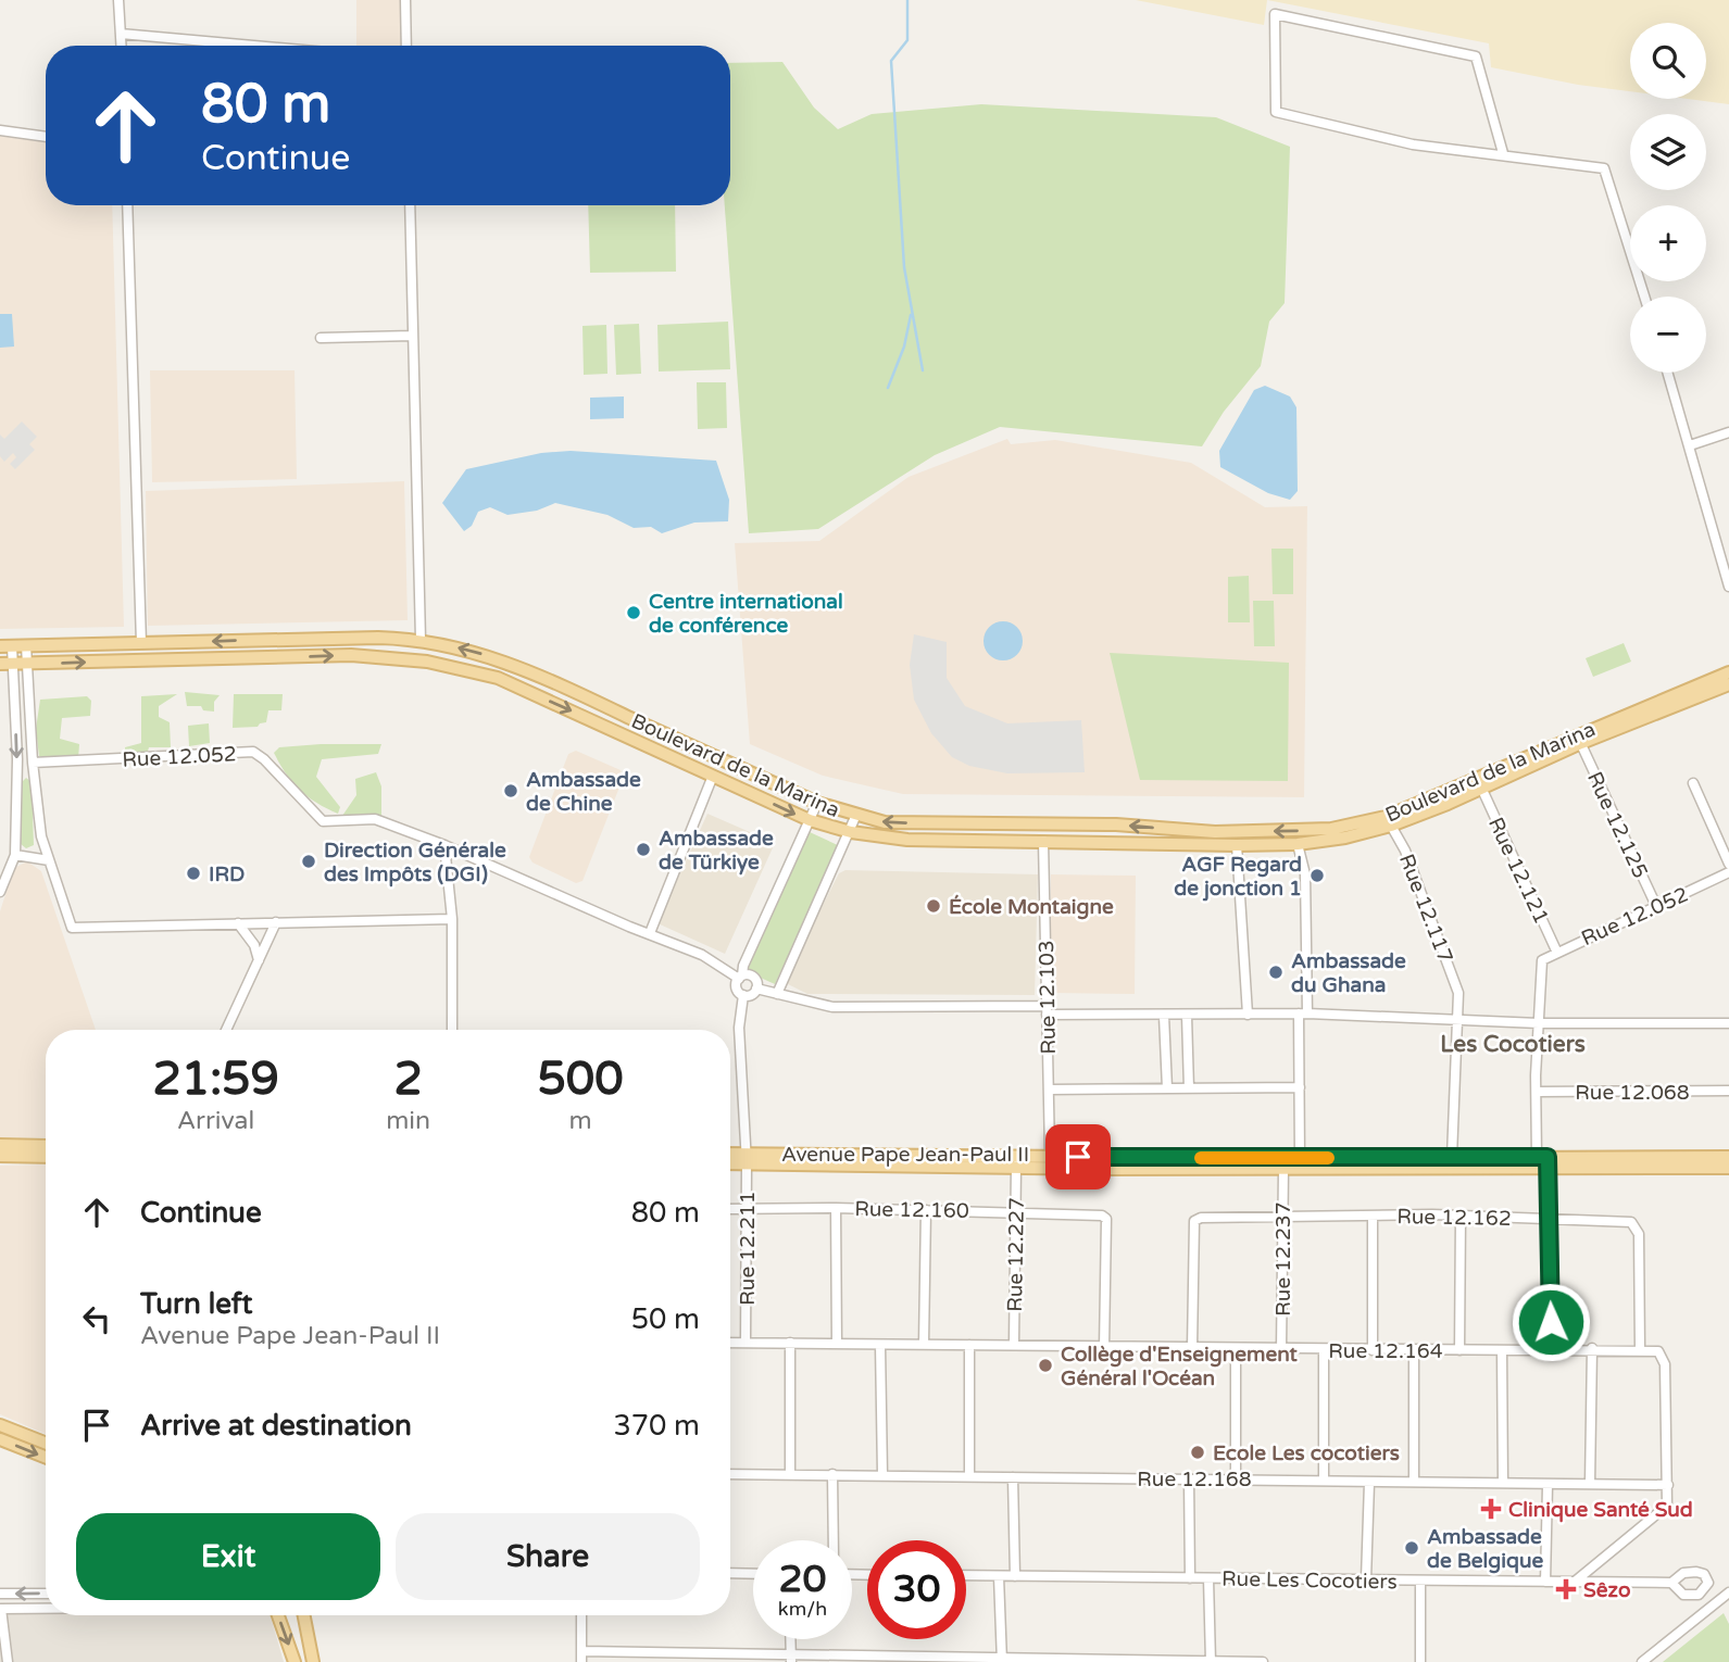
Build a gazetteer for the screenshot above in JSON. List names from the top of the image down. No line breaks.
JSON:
{"streets":{"main road":["Boulevard de la Marina","Avenue Pape Jean-Paul II"],"street":["Rue 12.052","Rue 12.125","Rue 12.121","Rue 12.117","Rue 12.103","Rue 12.068","Rue 12.160","Rue 12.162","Rue 12.211","Rue 12.227","Rue 12.237","Rue 12.164","Rue 12.168","Rue Les Cocotiers"]},"crossings":[["Rue 12.052","Rue 12.125"],["Rue 12.052","Rue 12.121"],["Rue 12.052","Rue 12.211"],["Boulevard de la Marina","Rue 12.125"],["Boulevard de la Marina","Rue 12.121"],["Boulevard de la Marina","Rue 12.117"],["Boulevard de la Marina","Rue 12.103"],["Rue 12.103","Avenue Pape Jean-Paul II"],["Avenue Pape Jean-Paul II","Rue 12.211"],["Avenue Pape Jean-Paul II","Rue 12.227"],["Avenue Pape Jean-Paul II","Rue 12.237"],["Rue 12.160","Rue 12.211"],["Rue 12.160","Rue 12.227"],["Rue 12.160","Rue 12.164"],["Rue 12.162","Rue 12.237"],["Rue 12.162","Rue 12.164"],["Rue 12.211","Rue 12.164"],["Rue 12.227","Rue 12.164"],["Rue 12.237","Rue 12.164"]],"districts":["Les Cocotiers"],"places":{"other":["Centre international de conférence","Ambassade de Chine","Ambassade de Türkiye","Direction Générale des Impôts (DGI)","IRD","AGF Regard de jonction 1","École Montaigne","Ambassade du Ghana","Collège d'Enseignement Général l'Océan","Ecole Les cocotiers","Ambassade de Belgique"],"health":["Clinique Santé Sud","Sêzo"]},"page":{"map_buttons":["+","−"],"turn":["80 m","Continue"],"eta":["21:59","Arrival","2","min","500","m"],"list":[{"name":"Continue","value":"80 m"},{"name":"Turn left","note":"Avenue Pape Jean-Paul II","value":"50 m"},{"name":"Arrive at destination","value":"370 m"}],"buttons":["Exit","Share"],"speed":"20 km/h","limit":"30"}}
